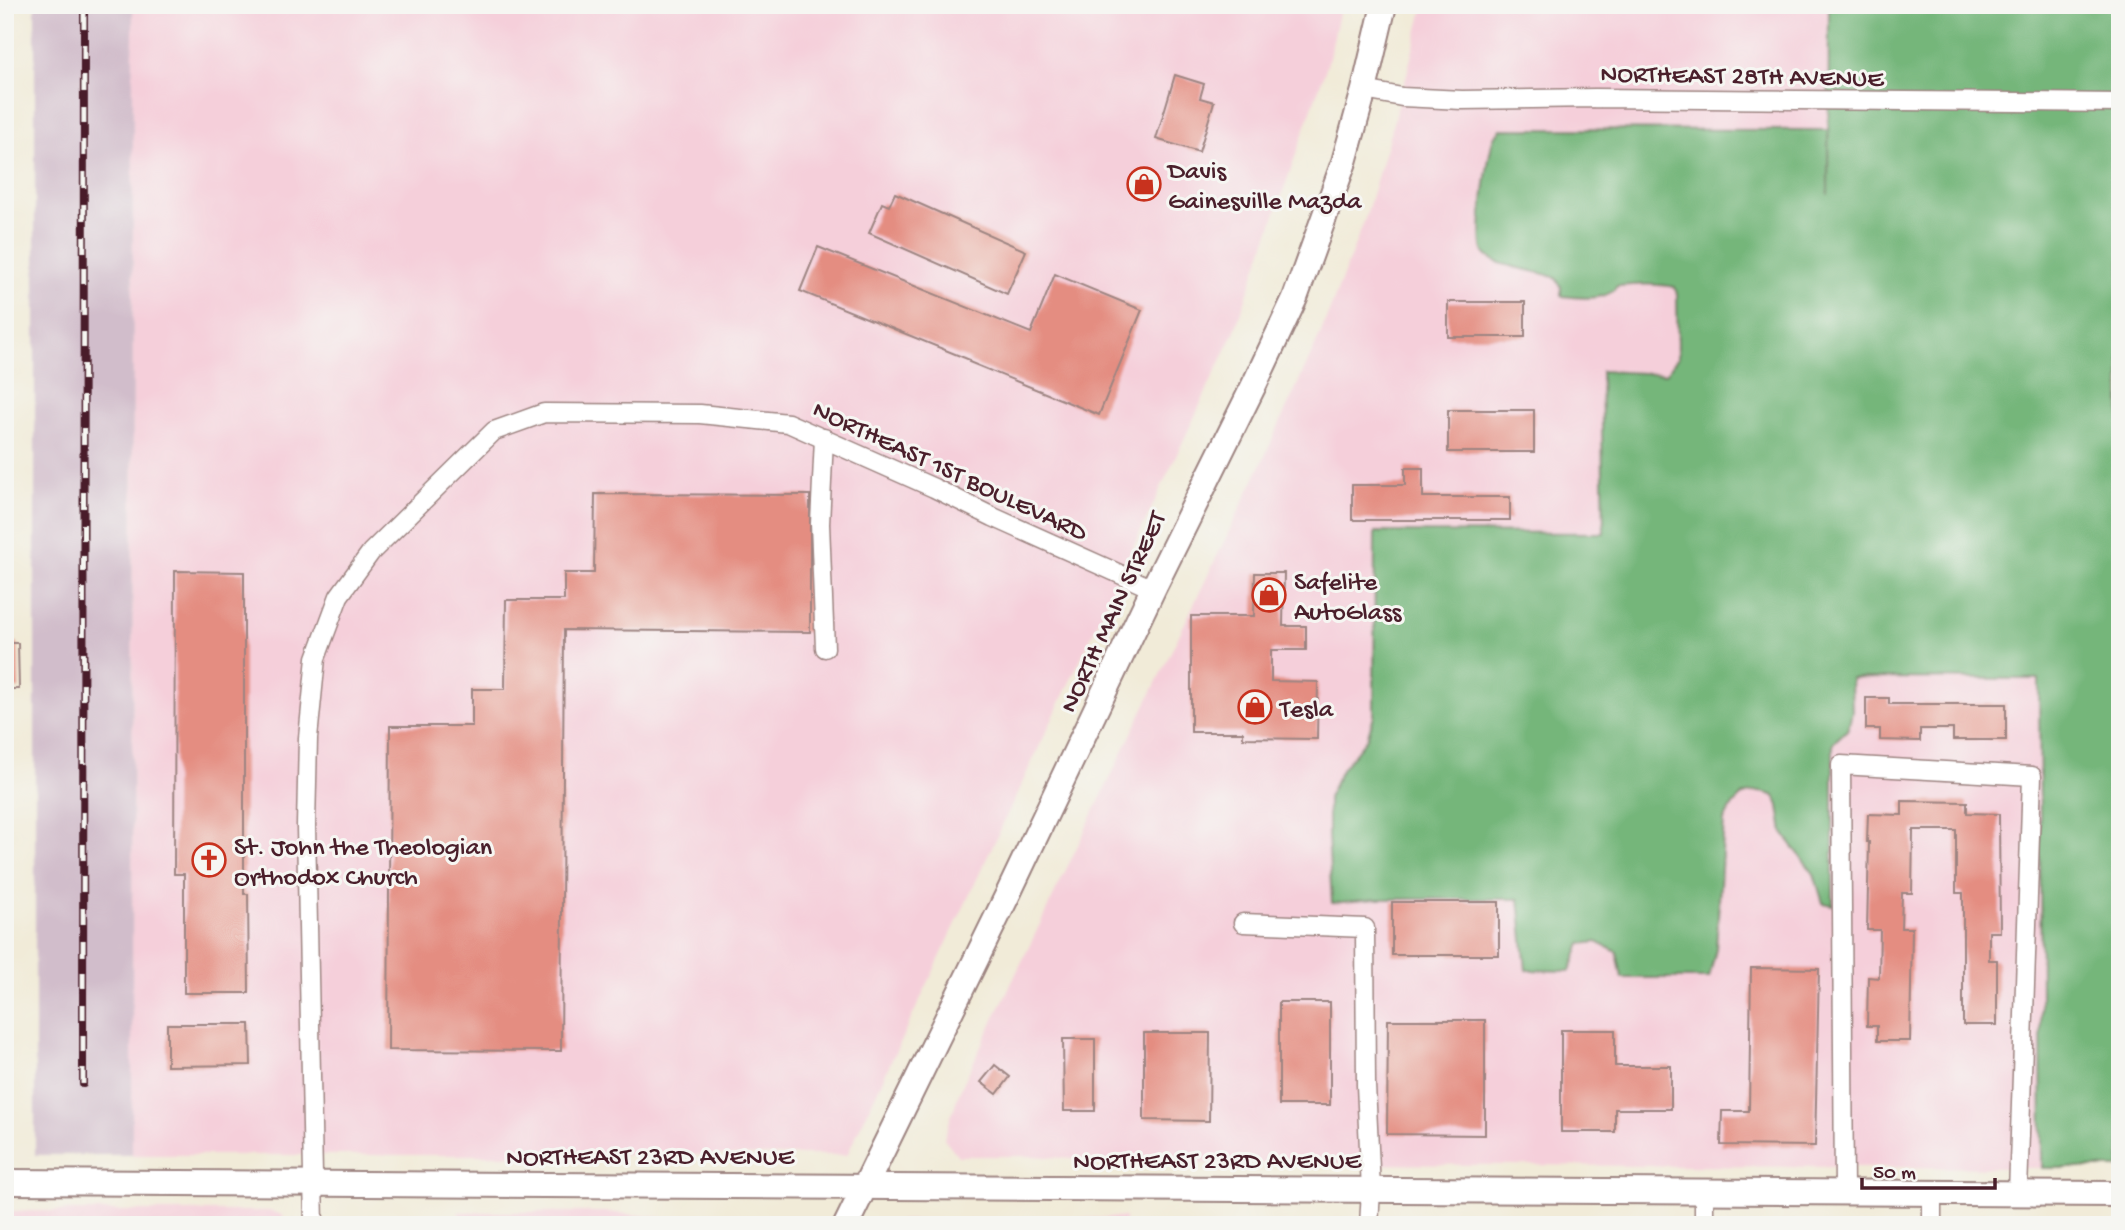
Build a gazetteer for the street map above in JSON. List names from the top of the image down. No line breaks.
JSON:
{"streets":{"main road":["NORTH MAIN STREET","NORTHEAST 23RD AVENUE"],"street":["NORTHEAST 28TH AVENUE","NORTHEAST 1ST BOULEVARD"]},"crossings":[["NORTHEAST 28TH AVENUE","NORTH MAIN STREET"],["NORTHEAST 1ST BOULEVARD","NORTH MAIN STREET"],["NORTHEAST 1ST BOULEVARD","NORTHEAST 23RD AVENUE"],["NORTH MAIN STREET","NORTHEAST 23RD AVENUE"]],"places":{"shop":["Davis Gainesville Mazda","Safelite AutoGlass","Tesla"],"church":["St. John the Theologian Orthodox Church"]},"scale_bar":"50 m"}
